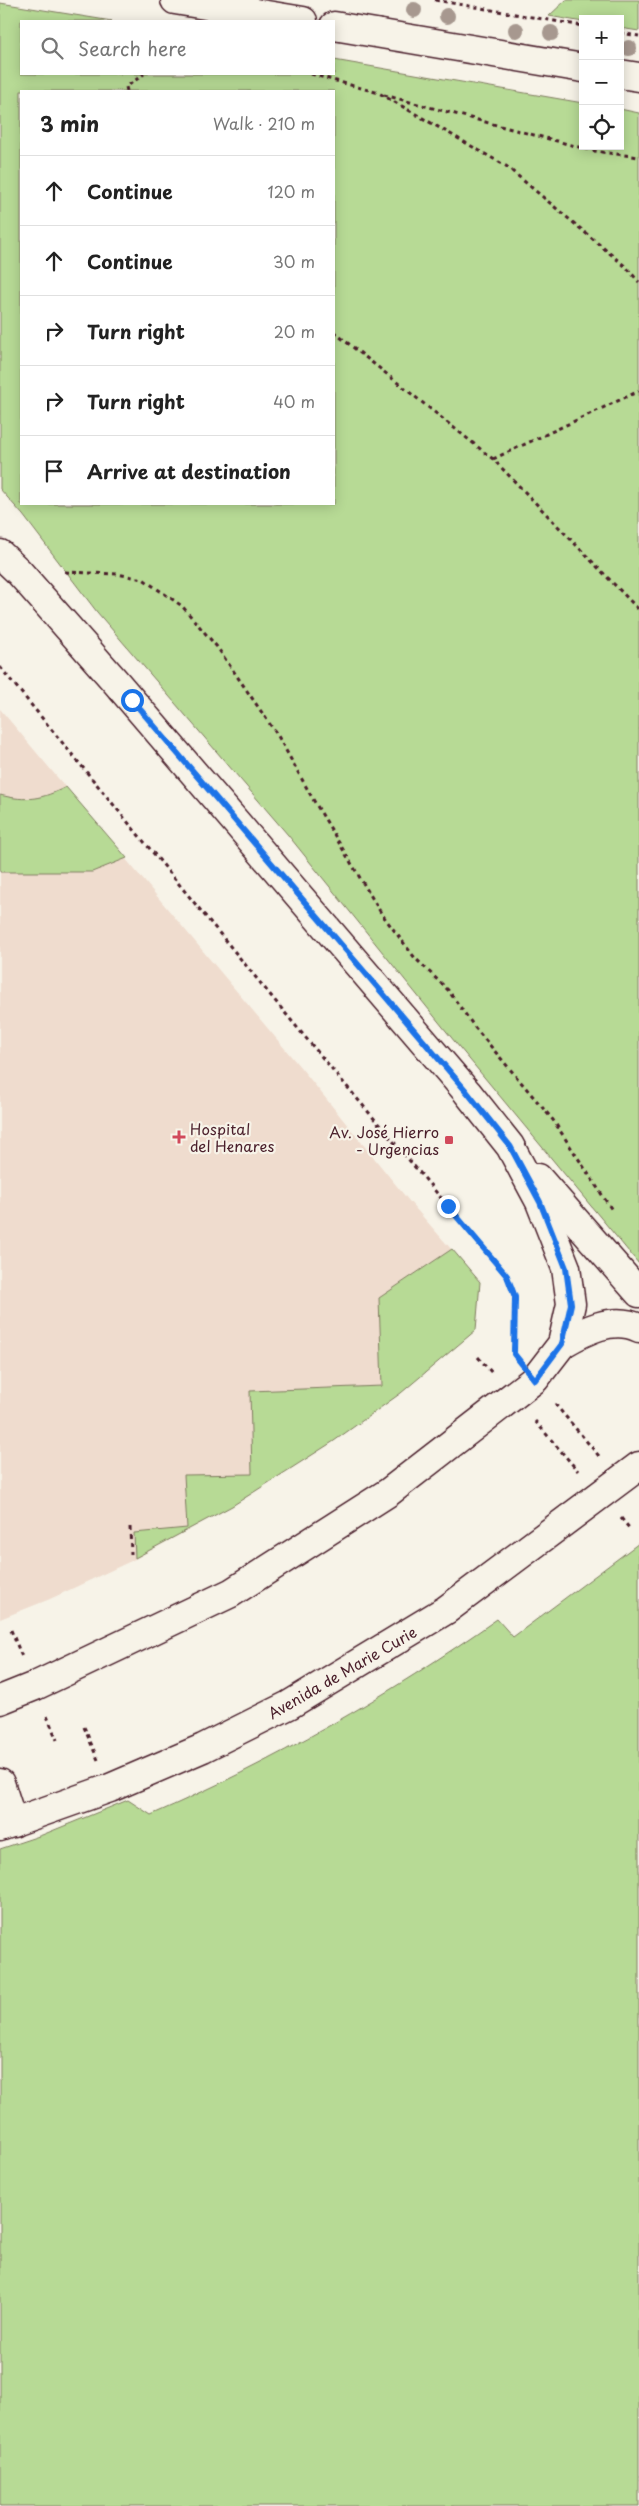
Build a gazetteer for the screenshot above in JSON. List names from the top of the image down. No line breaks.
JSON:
{"streets":{"street":["Avenida de Marie Curie"]},"places":{"health":["Hospital del Henares"],"transit":["Av. José Hierro - Urgencias"]},"page":{"map_buttons":["+","−"],"search":"Search here","heading":["3 min","Walk · 210 m"],"list":[["Continue","120 m"],["Continue","30 m"],["Turn right","20 m"],["Turn right","40 m"],"Arrive at destination"]}}
